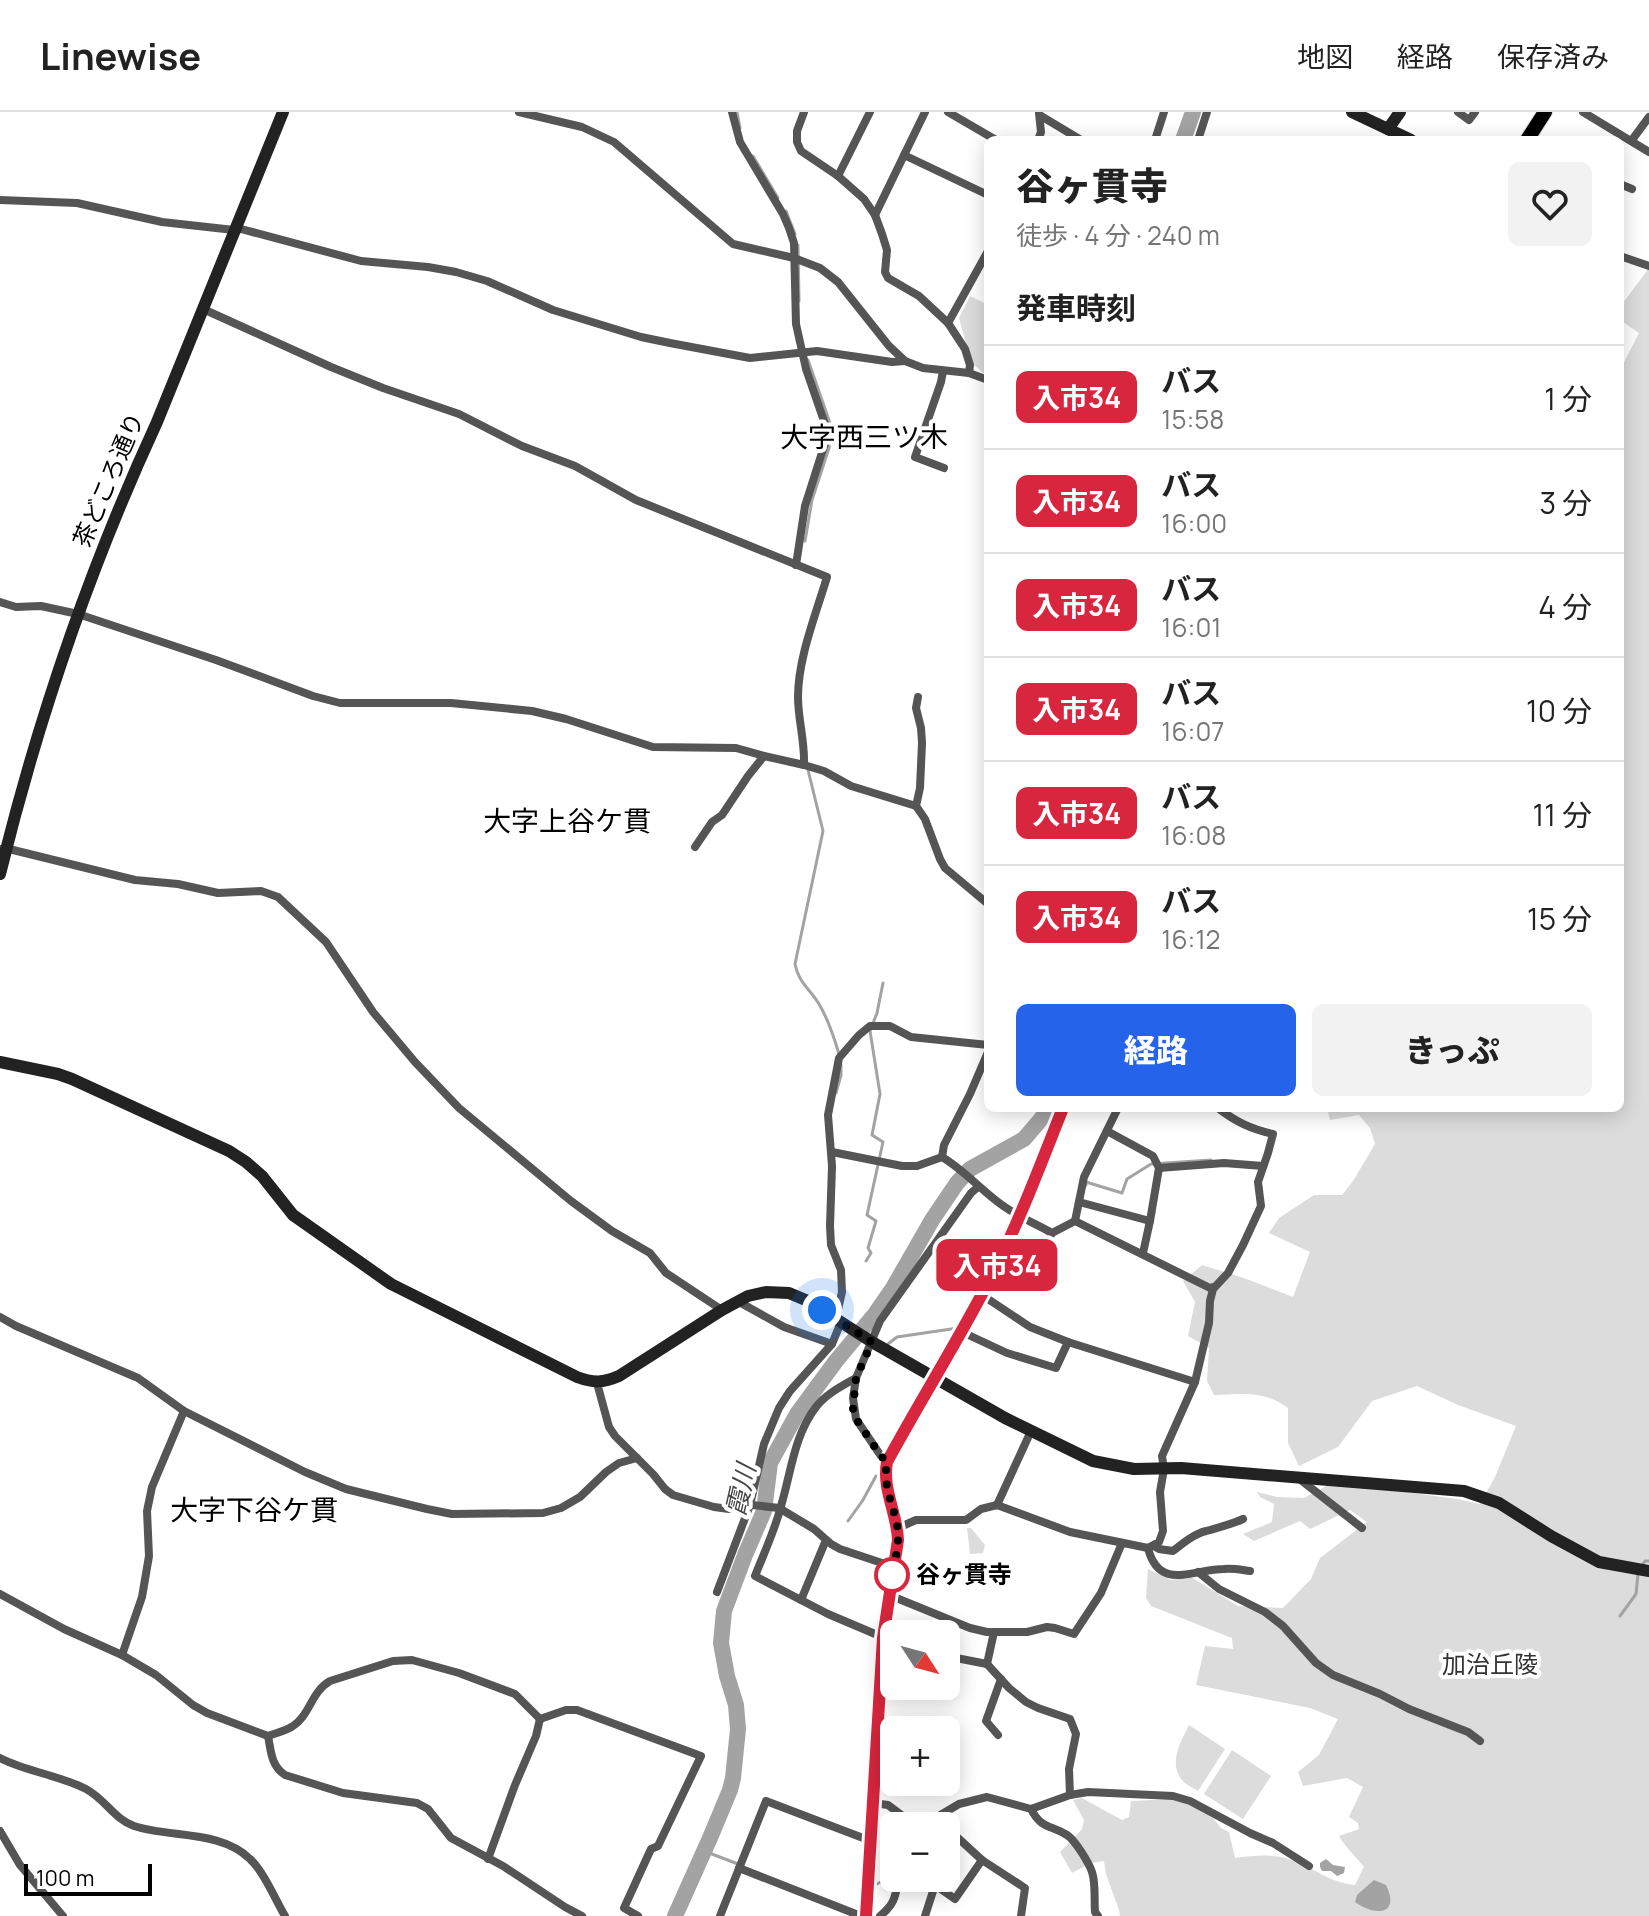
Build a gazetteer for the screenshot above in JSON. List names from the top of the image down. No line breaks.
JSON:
{"streets":{"street":["茶どころ通り"]},"districts":["大字西三ツ木","大字上谷ケ貫","大字下谷ケ貫"],"water":["霞川"],"parks":["加治丘陵"],"places":["谷ヶ貫寺"],"lines":["bus line 入市34"],"scale_bar":"100 m","north":"bottom right","page":{"header":"Linewise","nav":["地図","経路","保存済み"],"on_map":"入市34","heading":[["谷ヶ貫寺","徒歩 · 4 分 · 240 m"],"発車時刻"],"list":[{"mark":"入市34","name":"バス","note":"15:58","value":"1 分"},{"mark":"入市34","name":"バス","note":"16:00","value":"3 分"},{"mark":"入市34","name":"バス","note":"16:01","value":"4 分"},{"mark":"入市34","name":"バス","note":"16:07","value":"10 分"},{"mark":"入市34","name":"バス","note":"16:08","value":"11 分"},{"mark":"入市34","name":"バス","note":"16:12","value":"15 分"}],"buttons":["経路","きっぷ"],"map_buttons":["+","−"],"scale":"100 m"}}
